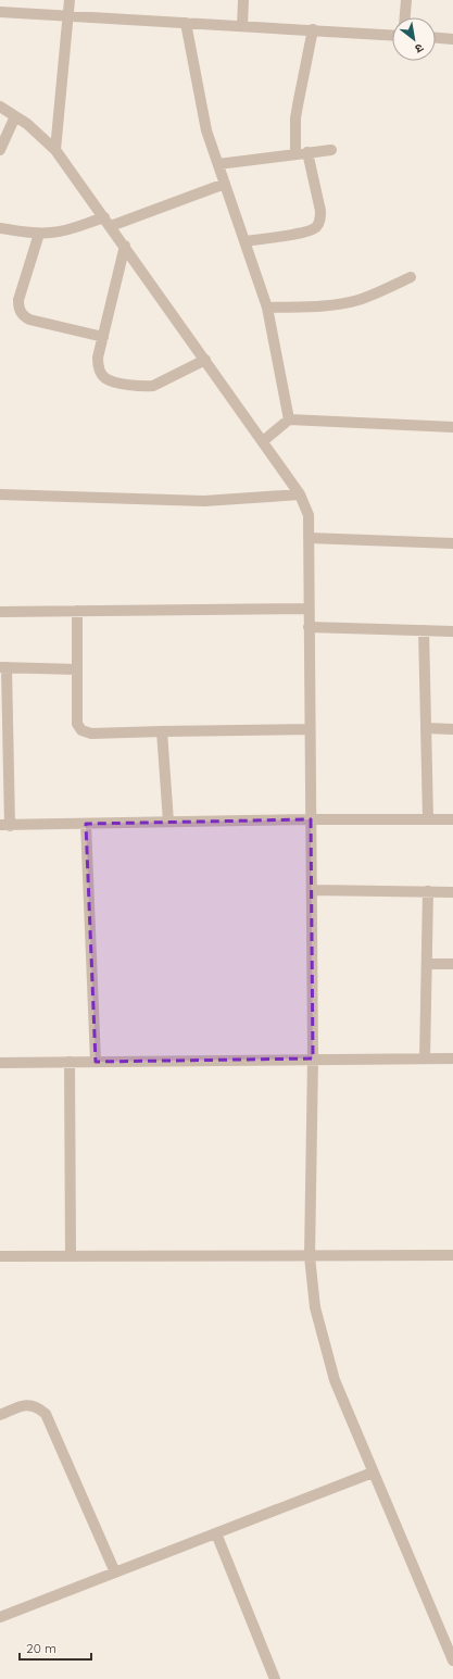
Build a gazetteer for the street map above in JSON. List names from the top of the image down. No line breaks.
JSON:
{"scale_bar":"20 m","north":"bottom right"}
